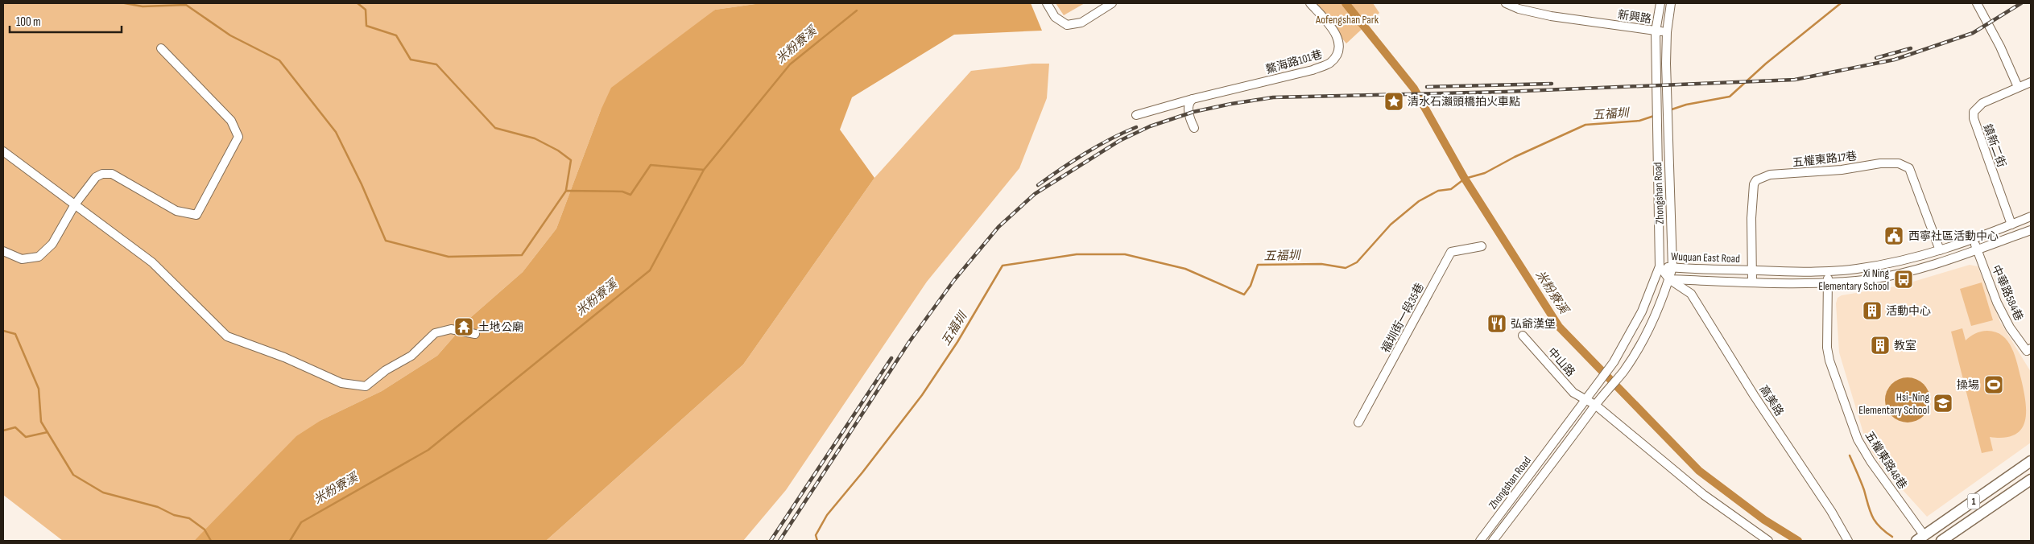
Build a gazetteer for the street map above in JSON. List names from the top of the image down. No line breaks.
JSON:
{"streets":{"main road":["1"],"street":["新興路","鰲海路101巷","鎮新二街","五權東路17巷","Zhongshan Road","Wuquan East Road","中華路584巷","福圳街一段35巷","中山路","高美路","五權東路48巷"]},"crossings":[["新興路","Zhongshan Road"],["鎮新二街","Wuquan East Road"],["五權東路17巷","Wuquan East Road"],["Zhongshan Road","Wuquan East Road"],["Zhongshan Road","中山路"],["Zhongshan Road","高美路"],["Wuquan East Road","中華路584巷"],["Wuquan East Road","高美路"],["Wuquan East Road","五權東路48巷"],["五權東路48巷","1"]],"water":["米粉寮溪","五福圳"],"parks":["Aofengshan Park"],"places":{"place":["清水石瀨頭橋拍火車點"],"public building":["西寧社區活動中心"],"bus stop":["Xi Ning Elementary School"],"building":["活動中心","教室"],"restaurant":["弘爺漢堡"],"temple":["土地公廟"],"sports":["操場"],"school or university":["Hsi-Ning Elementary School"]},"scale_bar":"100 m"}
